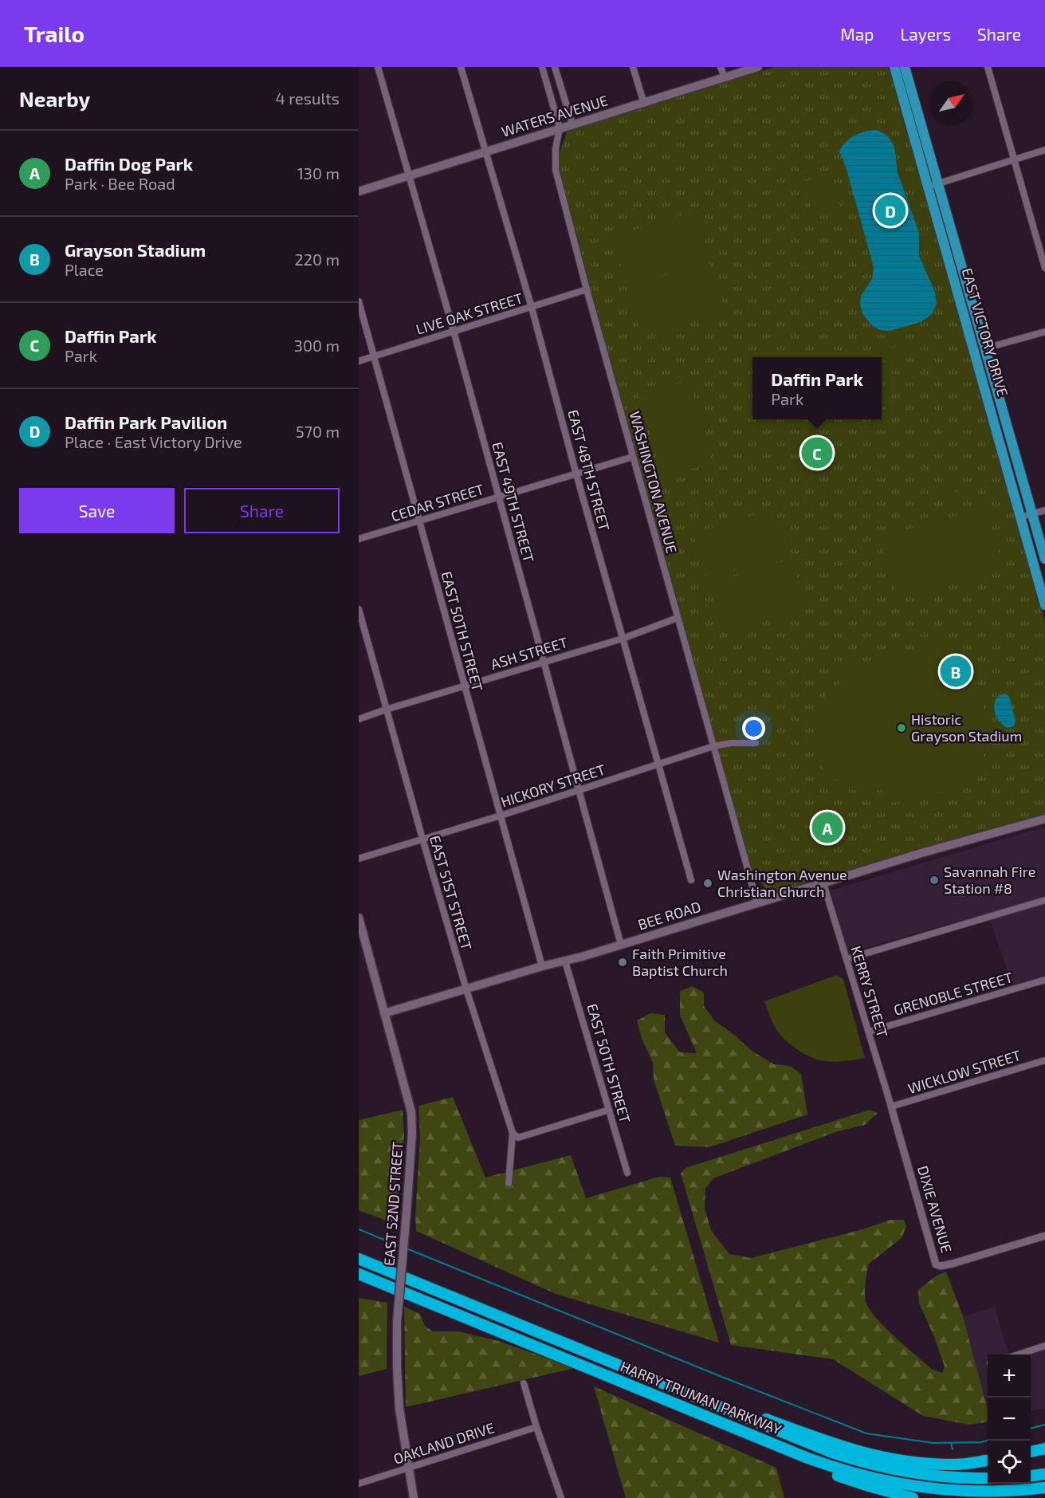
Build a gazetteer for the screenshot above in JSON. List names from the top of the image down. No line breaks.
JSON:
{"streets":{"highway":["HARRY TRUMAN PARKWAY"],"main road":["WATERS AVENUE","EAST VICTORY DRIVE","BEE ROAD","EAST 52ND STREET"],"street":["LIVE OAK STREET","EAST 48TH STREET","WASHINGTON AVENUE","EAST 49TH STREET","CEDAR STREET","EAST 50TH STREET","ASH STREET","HICKORY STREET","EAST 51ST STREET","KERRY STREET","GRENOBLE STREET","WICKLOW STREET","DIXIE AVENUE","OAKLAND DRIVE"]},"crossings":[["WATERS AVENUE","EAST 48TH STREET"],["WATERS AVENUE","WASHINGTON AVENUE"],["WATERS AVENUE","EAST 49TH STREET"],["LIVE OAK STREET","EAST 48TH STREET"],["LIVE OAK STREET","WASHINGTON AVENUE"],["LIVE OAK STREET","EAST 49TH STREET"],["LIVE OAK STREET","EAST 50TH STREET"],["EAST 48TH STREET","CEDAR STREET"],["EAST 48TH STREET","ASH STREET"],["EAST 48TH STREET","HICKORY STREET"],["WASHINGTON AVENUE","CEDAR STREET"],["WASHINGTON AVENUE","ASH STREET"],["WASHINGTON AVENUE","HICKORY STREET"],["WASHINGTON AVENUE","BEE ROAD"],["EAST 49TH STREET","CEDAR STREET"],["EAST 49TH STREET","ASH STREET"],["EAST 49TH STREET","HICKORY STREET"],["EAST 49TH STREET","BEE ROAD"],["CEDAR STREET","EAST 50TH STREET"],["EAST 50TH STREET","ASH STREET"],["EAST 50TH STREET","HICKORY STREET"],["EAST 50TH STREET","BEE ROAD"],["ASH STREET","EAST 51ST STREET"],["HICKORY STREET","EAST 51ST STREET"],["EAST 51ST STREET","BEE ROAD"],["BEE ROAD","KERRY STREET"],["BEE ROAD","EAST 52ND STREET"],["KERRY STREET","GRENOBLE STREET"],["KERRY STREET","WICKLOW STREET"],["KERRY STREET","DIXIE AVENUE"],["WICKLOW STREET","DIXIE AVENUE"],["EAST 52ND STREET","OAKLAND DRIVE"]],"places":["Historic Grayson Stadium","Savannah Fire Station #8","Washington Avenue Christian Church","Faith Primitive Baptist Church"],"north":"top right","page":{"header":"Trailo","nav":["Map","Layers","Share"],"heading":["Nearby","4 results"],"list":[{"mark":"A","name":"Daffin Dog Park","note":"Park · Bee Road","value":"130 m"},{"mark":"B","name":"Grayson Stadium","note":"Place","value":"220 m"},{"mark":"C","name":"Daffin Park","note":"Park","value":"300 m"},{"mark":"D","name":"Daffin Park Pavilion","note":"Place · East Victory Drive","value":"570 m"}],"pins":["D","C","B","A"],"popup":["Daffin Park","Park"],"buttons":["Save","Share"],"map_buttons":["+","−"]}}
